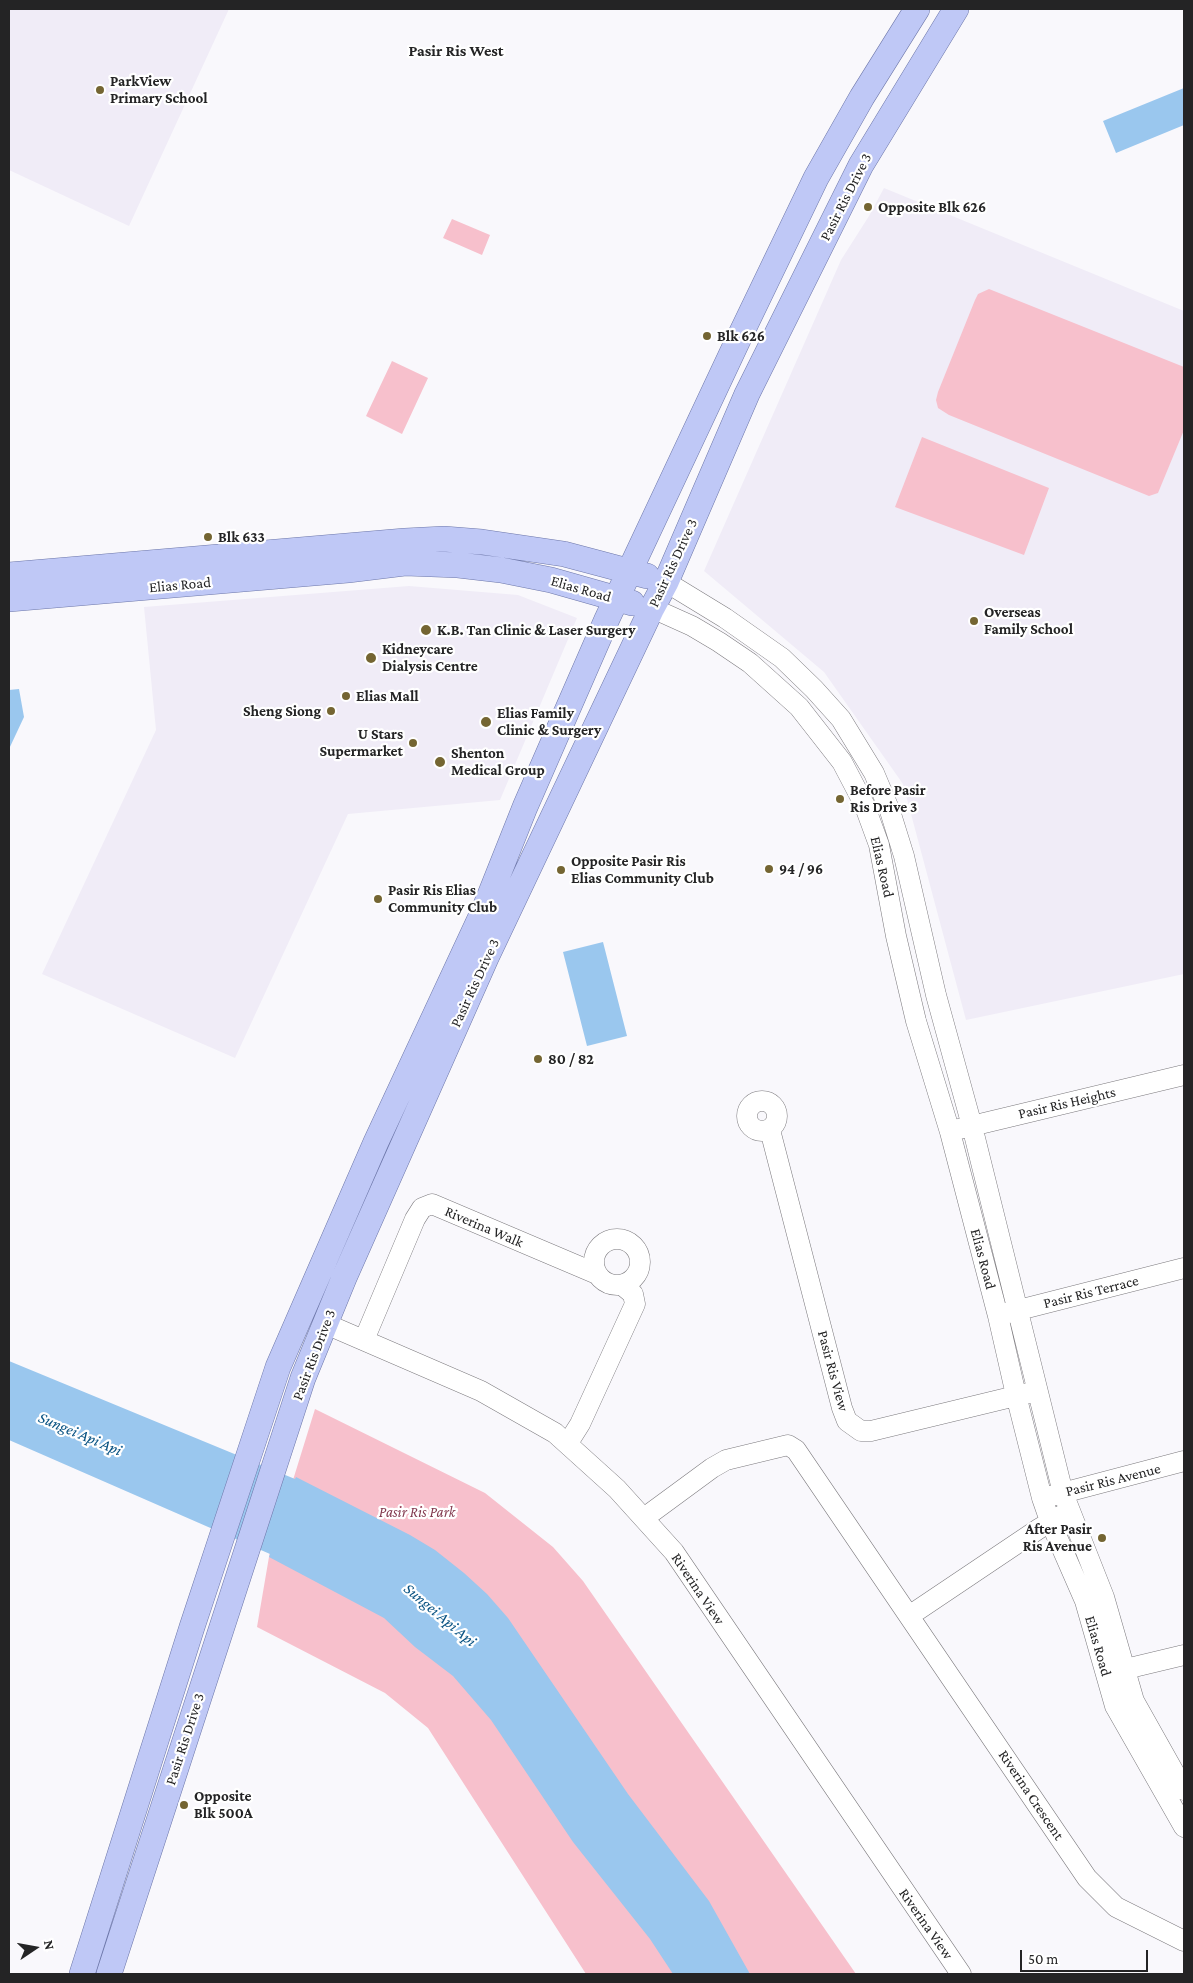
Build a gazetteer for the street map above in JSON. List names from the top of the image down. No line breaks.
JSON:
{"streets":{"main road":["Pasir Ris Drive 3","Elias Road"],"street":["Pasir Ris Heights","Riverina Walk","Pasir Ris Terrace","Pasir Ris View","Pasir Ris Avenue","Riverina View","Riverina Crescent"]},"crossings":[["Pasir Ris Drive 3","Elias Road"],["Pasir Ris Drive 3","Riverina View"],["Elias Road","Pasir Ris Heights"],["Elias Road","Pasir Ris Terrace"],["Elias Road","Pasir Ris View"],["Elias Road","Pasir Ris Avenue"],["Riverina Walk","Riverina View"],["Riverina View","Riverina Crescent"]],"districts":["Pasir Ris West"],"water":["Sungei Api Api"],"parks":["Pasir Ris Park"],"places":["ParkView Primary School","Opposite Blk 626","Blk 626","Blk 633","Overseas Family School","K.B. Tan Clinic & Laser Surgery","Kidneycare Dialysis Centre","Elias Mall","Sheng Siong","Elias Family Clinic & Surgery","U Stars Supermarket","Shenton Medical Group","Before Pasir Ris Drive 3","94 / 96","Opposite Pasir Ris Elias Community Club","Pasir Ris Elias Community Club","80 / 82","After Pasir Ris Avenue","Opposite Blk 500A"],"scale_bar":"50 m","north":"right"}
